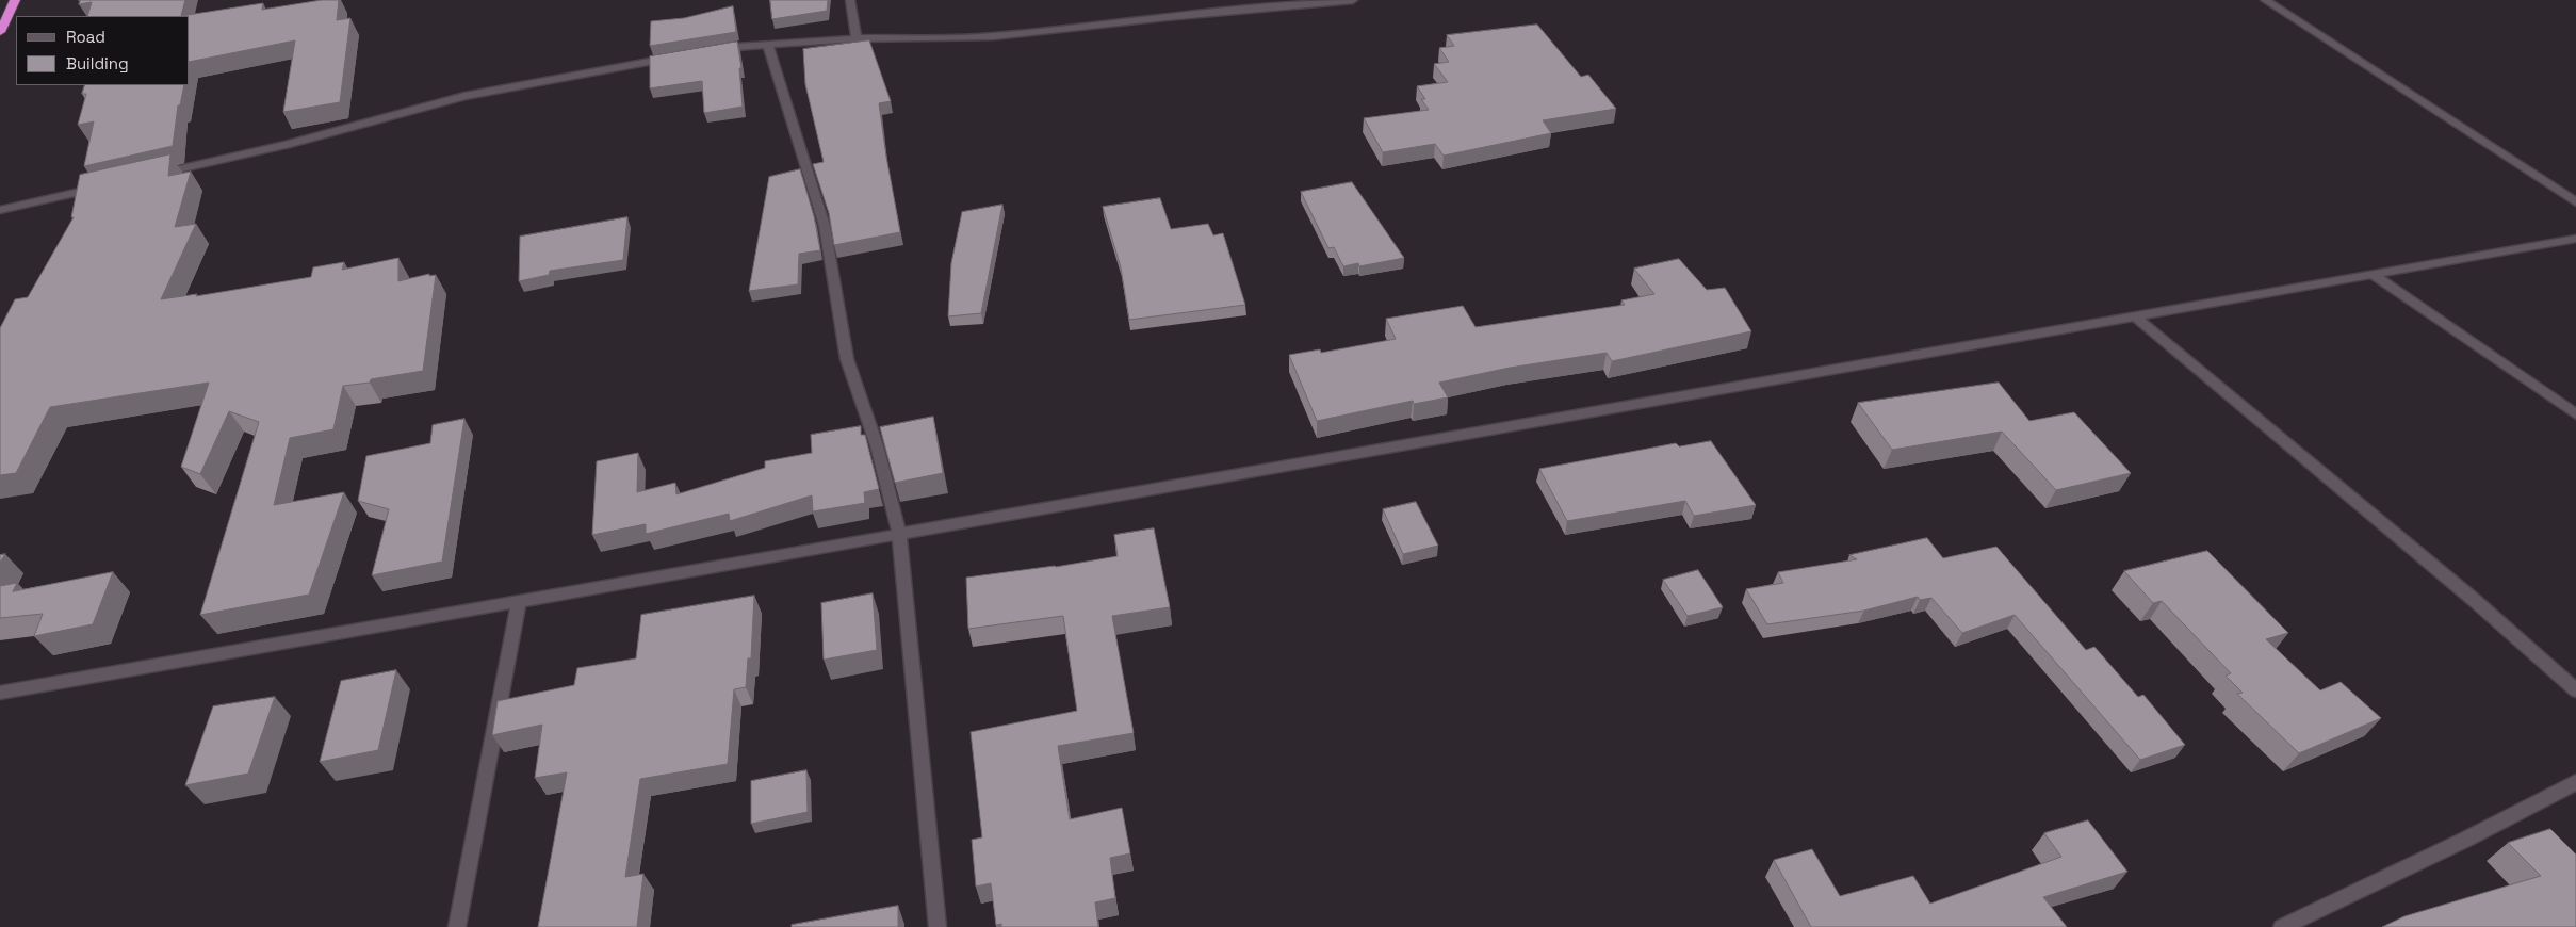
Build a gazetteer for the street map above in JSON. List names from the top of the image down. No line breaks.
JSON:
{"legend":["Road","Building"]}
